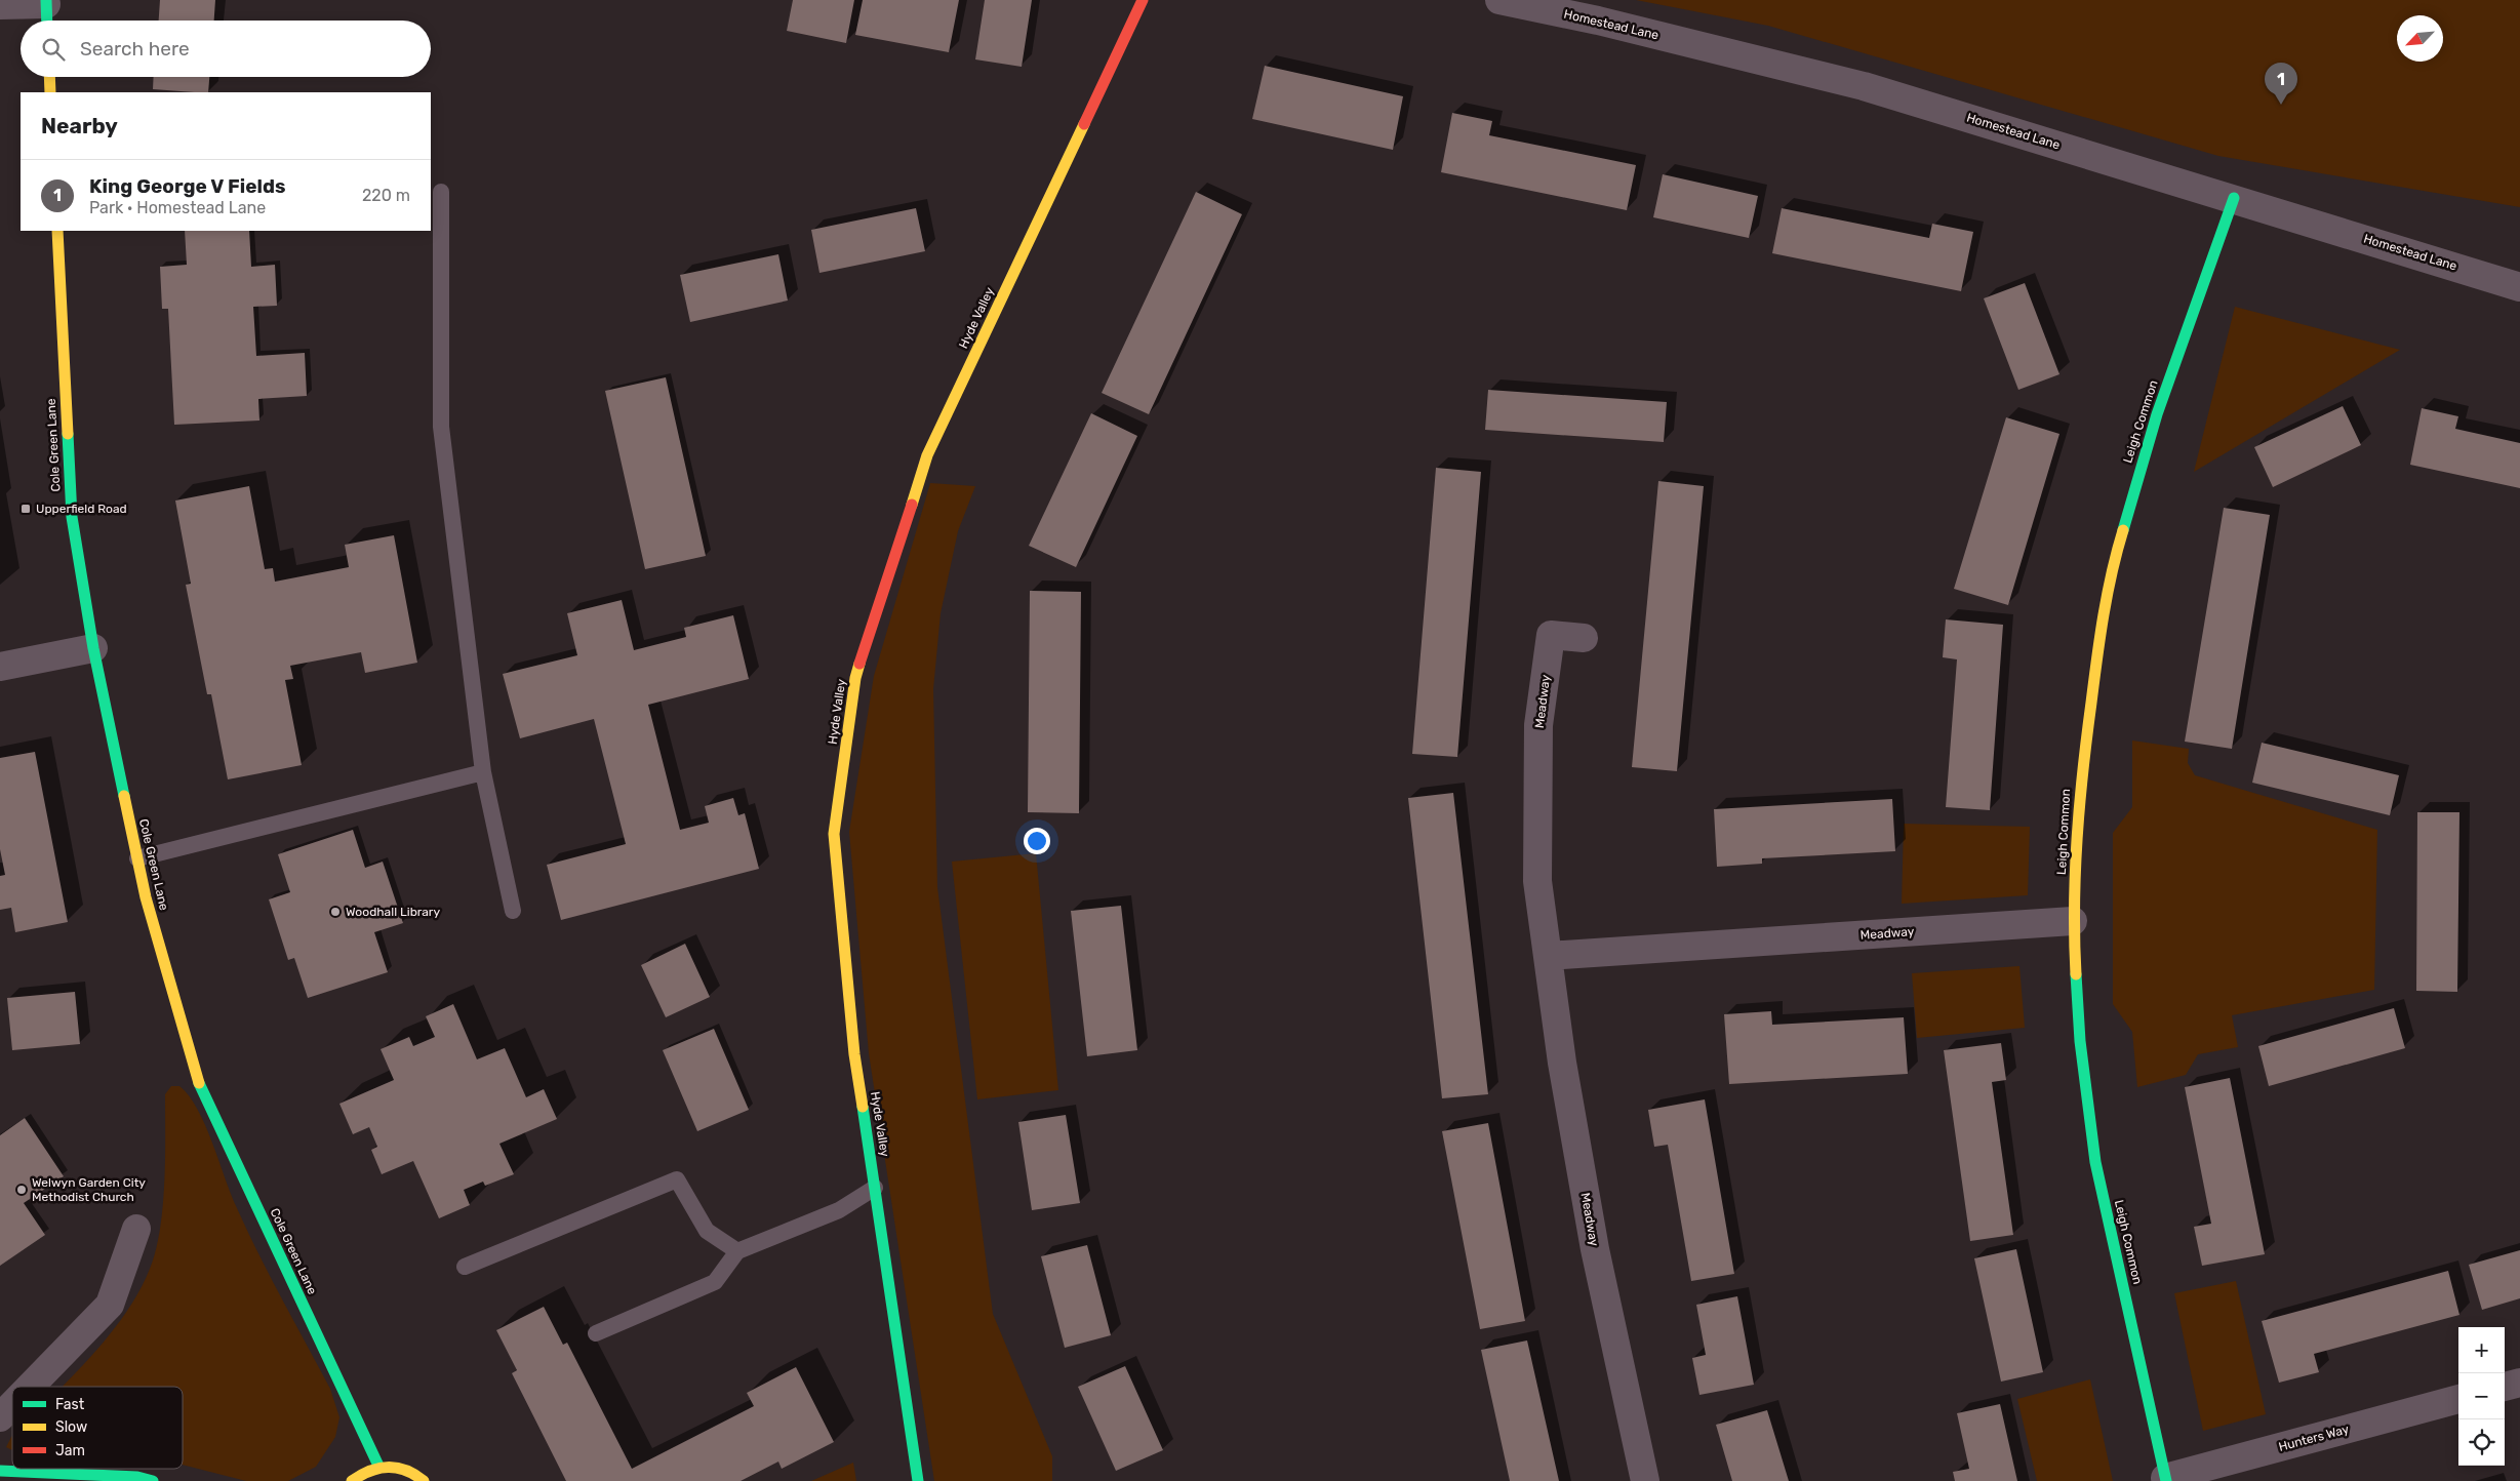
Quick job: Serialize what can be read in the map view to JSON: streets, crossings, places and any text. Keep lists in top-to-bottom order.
{
  "streets": {
    "street": [
      "Homestead Lane",
      "Hyde Valley",
      "Leigh Common",
      "Cole Green Lane",
      "Meadway",
      "Hunters Way"
    ]
  },
  "crossings": [
    ["Homestead Lane", "Leigh Common"],
    ["Leigh Common", "Meadway"],
    ["Leigh Common", "Hunters Way"]
  ],
  "places": {
    "transit": ["Upperfield Road"],
    "other": ["Woodhall Library", "Welwyn Garden City Methodist Church"]
  },
  "legend": ["Fast", "Slow", "Jam"],
  "north": "bottom left",
  "page": {
    "search": "Search here",
    "pins": "1",
    "heading": "Nearby",
    "list": [
      {
        "mark": "1",
        "name": "King George V Fields",
        "note": "Park · Homestead Lane",
        "value": "220 m"
      }
    ],
    "map_buttons": ["+", "−"]
  }
}
